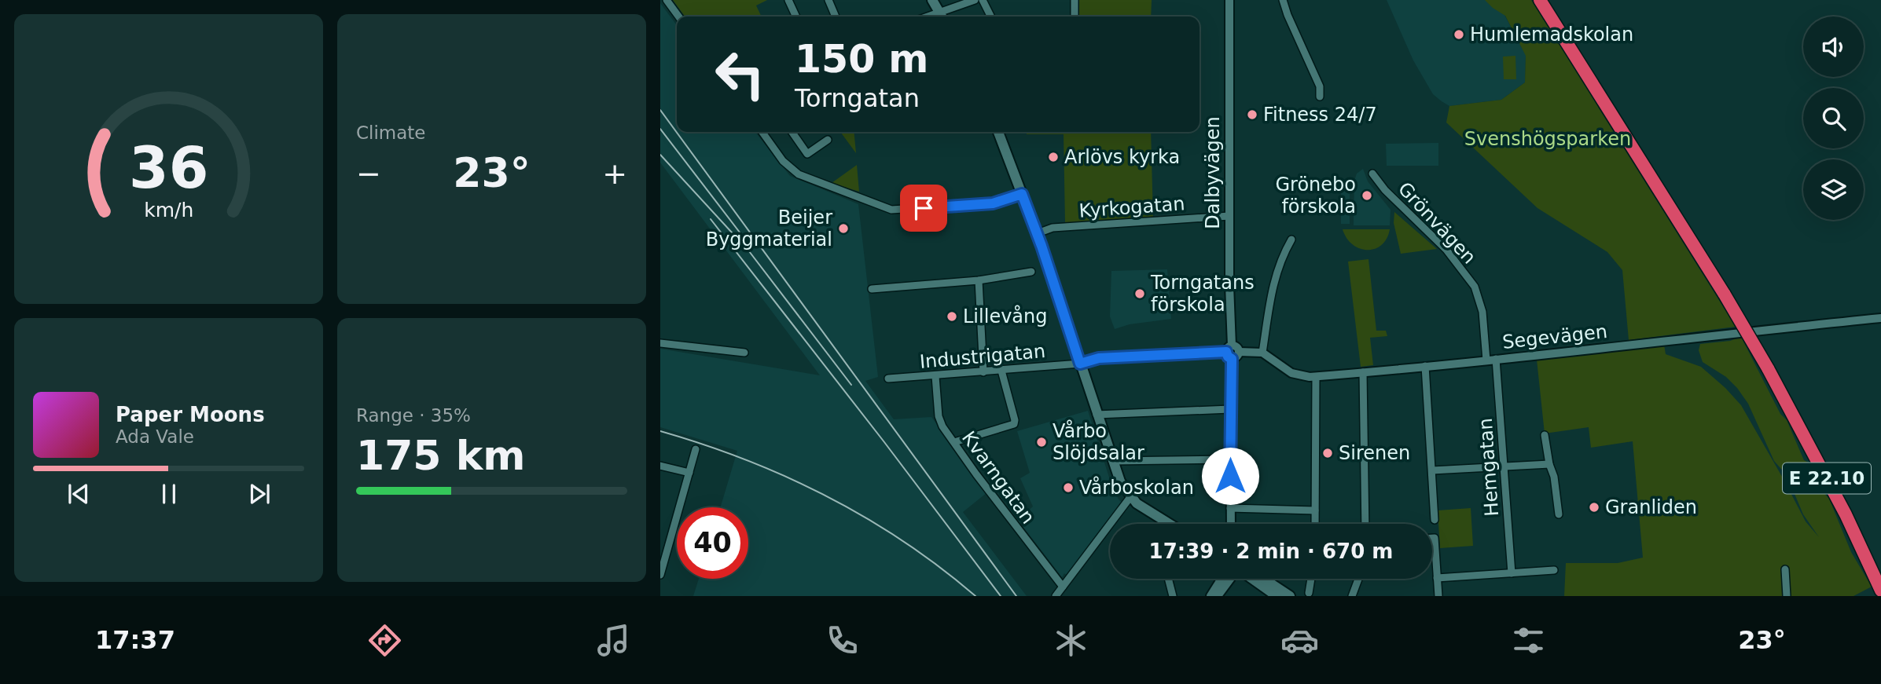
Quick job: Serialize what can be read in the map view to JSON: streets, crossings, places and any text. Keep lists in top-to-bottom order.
{
  "streets": {
    "highway": ["E 22.10"],
    "street": [
      "Dalbyvägen",
      "Kyrkogatan",
      "Grönvägen",
      "Segevägen",
      "Industrigatan",
      "Hemgatan",
      "Kvarngatan"
    ]
  },
  "crossings": [
    ["Dalbyvägen", "Kyrkogatan"],
    ["Dalbyvägen", "Industrigatan"],
    ["Grönvägen", "Segevägen"],
    ["Segevägen", "Hemgatan"],
    ["Industrigatan", "Kvarngatan"]
  ],
  "parks": ["Svenshögsparken"],
  "places": [
    "Humlemadskolan",
    "Fitness 24/7",
    "Arlövs kyrka",
    "Grönebo förskola",
    "Beijer Byggmaterial",
    "Torngatans förskola",
    "Lillevång",
    "Vårbo Slöjdsalar",
    "Sirenen",
    "Vårboskolan",
    "Granliden"
  ],
  "page": {
    "tile": [
      "Climate",
      ["Range · 35%", "175 km"]
    ],
    "turn": ["150 m", "Torngatan"],
    "heat": ["−", "23°", "+"],
    "song": ["Paper Moons", "Ada Vale"],
    "limit": "40",
    "trip": "17:39 · 2 min · 670 m",
    "tabs": ["17:37", "23°"],
    "gauge": ["36", "km/h"]
  }
}
